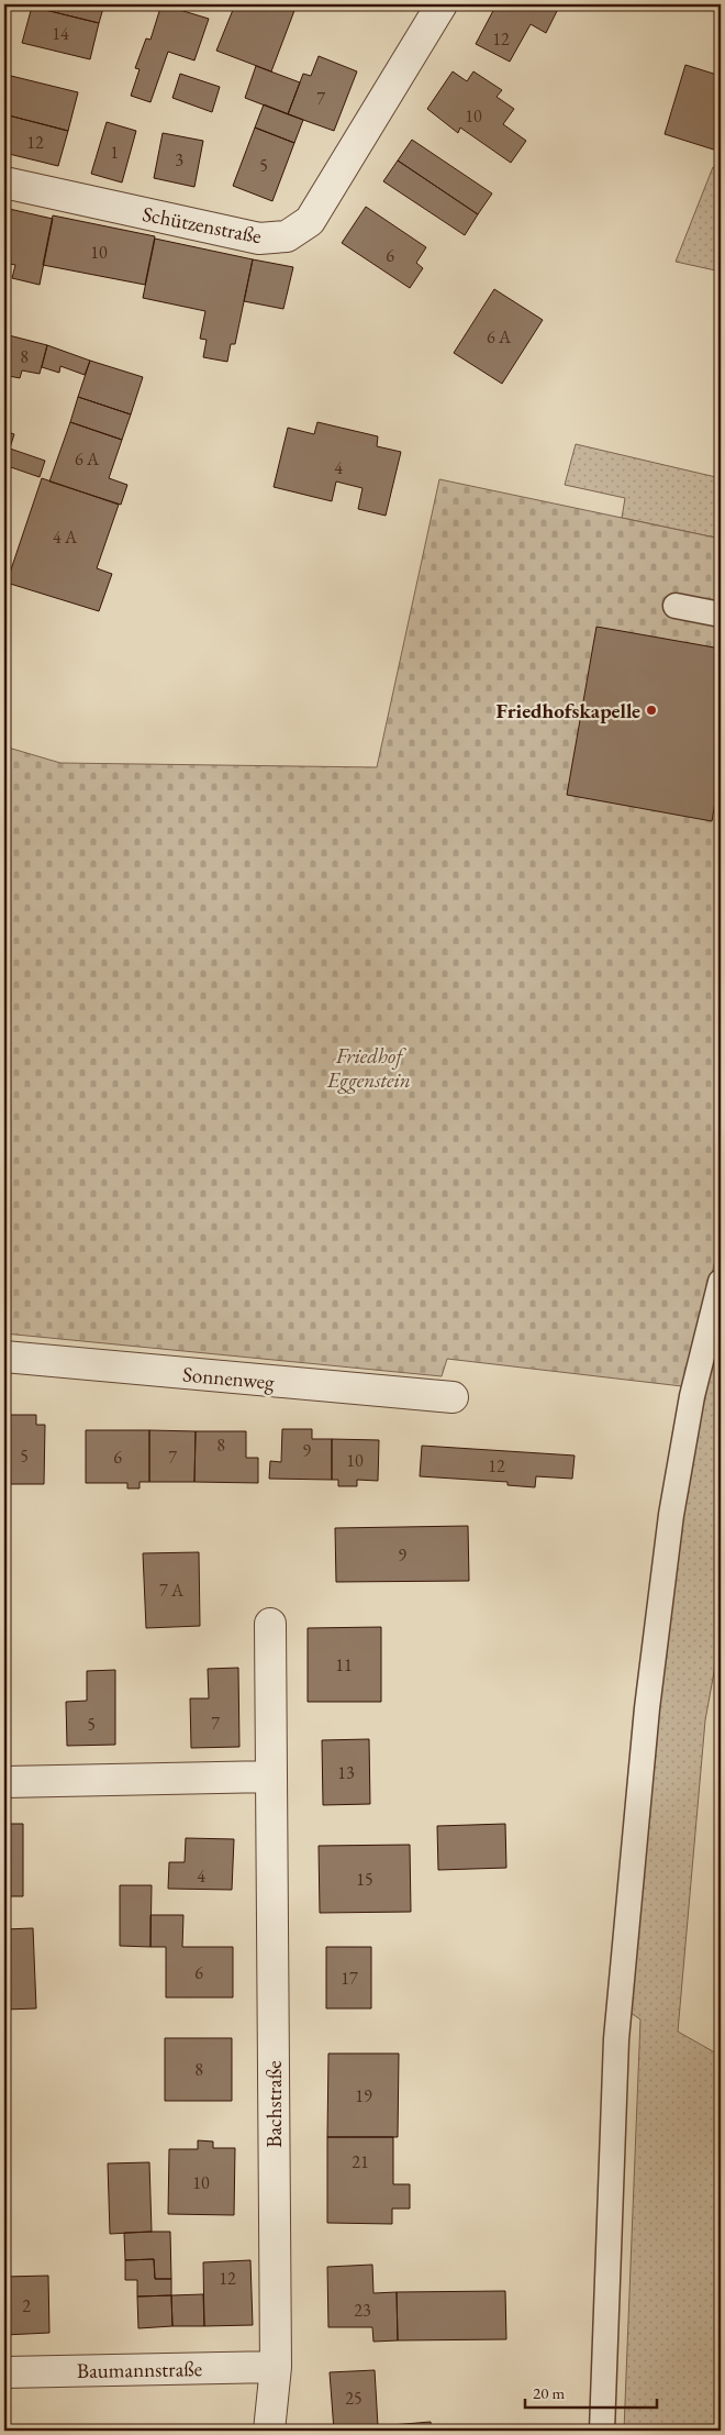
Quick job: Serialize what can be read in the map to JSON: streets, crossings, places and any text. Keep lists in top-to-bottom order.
{
  "streets": {
    "street": [
      "Schützenstraße",
      "Sonnenweg",
      "Bachstraße",
      "Baumannstraße"
    ]
  },
  "crossings": [
    ["Bachstraße", "Baumannstraße"]
  ],
  "parks": ["Friedhof Eggenstein"],
  "places": ["Friedhofskapelle"],
  "house_numbers": [
    "14",
    "12",
    "7",
    "10",
    "12",
    "1",
    "3",
    "5",
    "10",
    "6",
    "6 A",
    "8",
    "6 A",
    "4",
    "4 A",
    "8",
    "9",
    "5",
    "6",
    "7",
    "10",
    "12",
    "9",
    "7 A",
    "11",
    "7",
    "5",
    "13",
    "4",
    "15",
    "6",
    "17",
    "8",
    "19",
    "21",
    "10",
    "12",
    "2",
    "23",
    "25"
  ],
  "scale_bar": "20 m"
}
